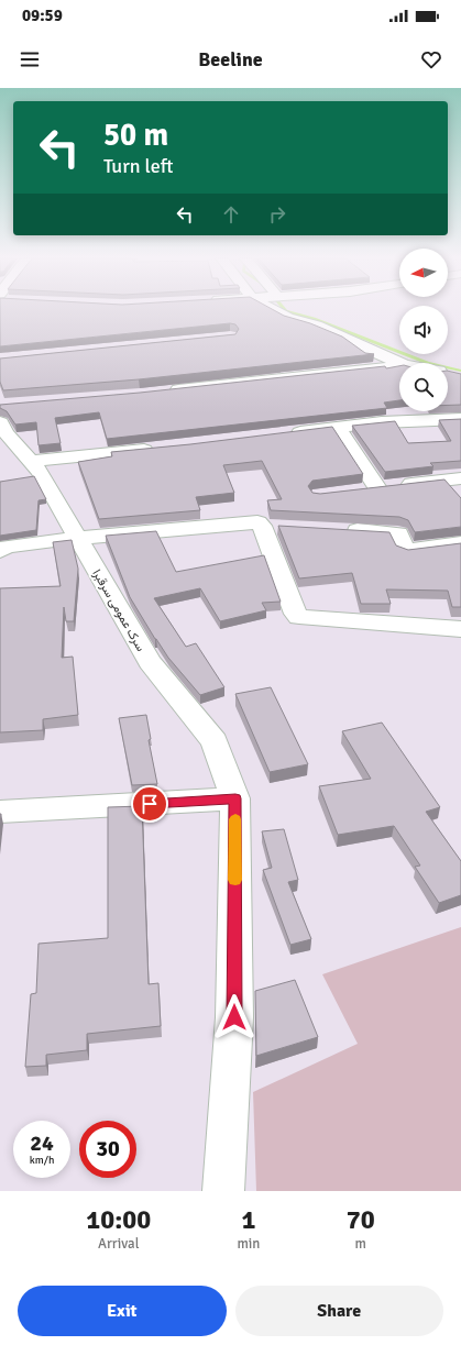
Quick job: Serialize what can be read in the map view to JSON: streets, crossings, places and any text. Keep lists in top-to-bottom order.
{
  "streets": {
    "street": ["سرک عمومی سرقبرا"]
  },
  "north": "left",
  "page": {
    "status": "09:59",
    "header": "Beeline",
    "turn": ["50 m", "Turn left"],
    "speed": "24 km/h",
    "limit": "30",
    "eta": [
      "10:00",
      "Arrival",
      "1",
      "min",
      "70",
      "m"
    ],
    "buttons": ["Exit", "Share"]
  }
}
